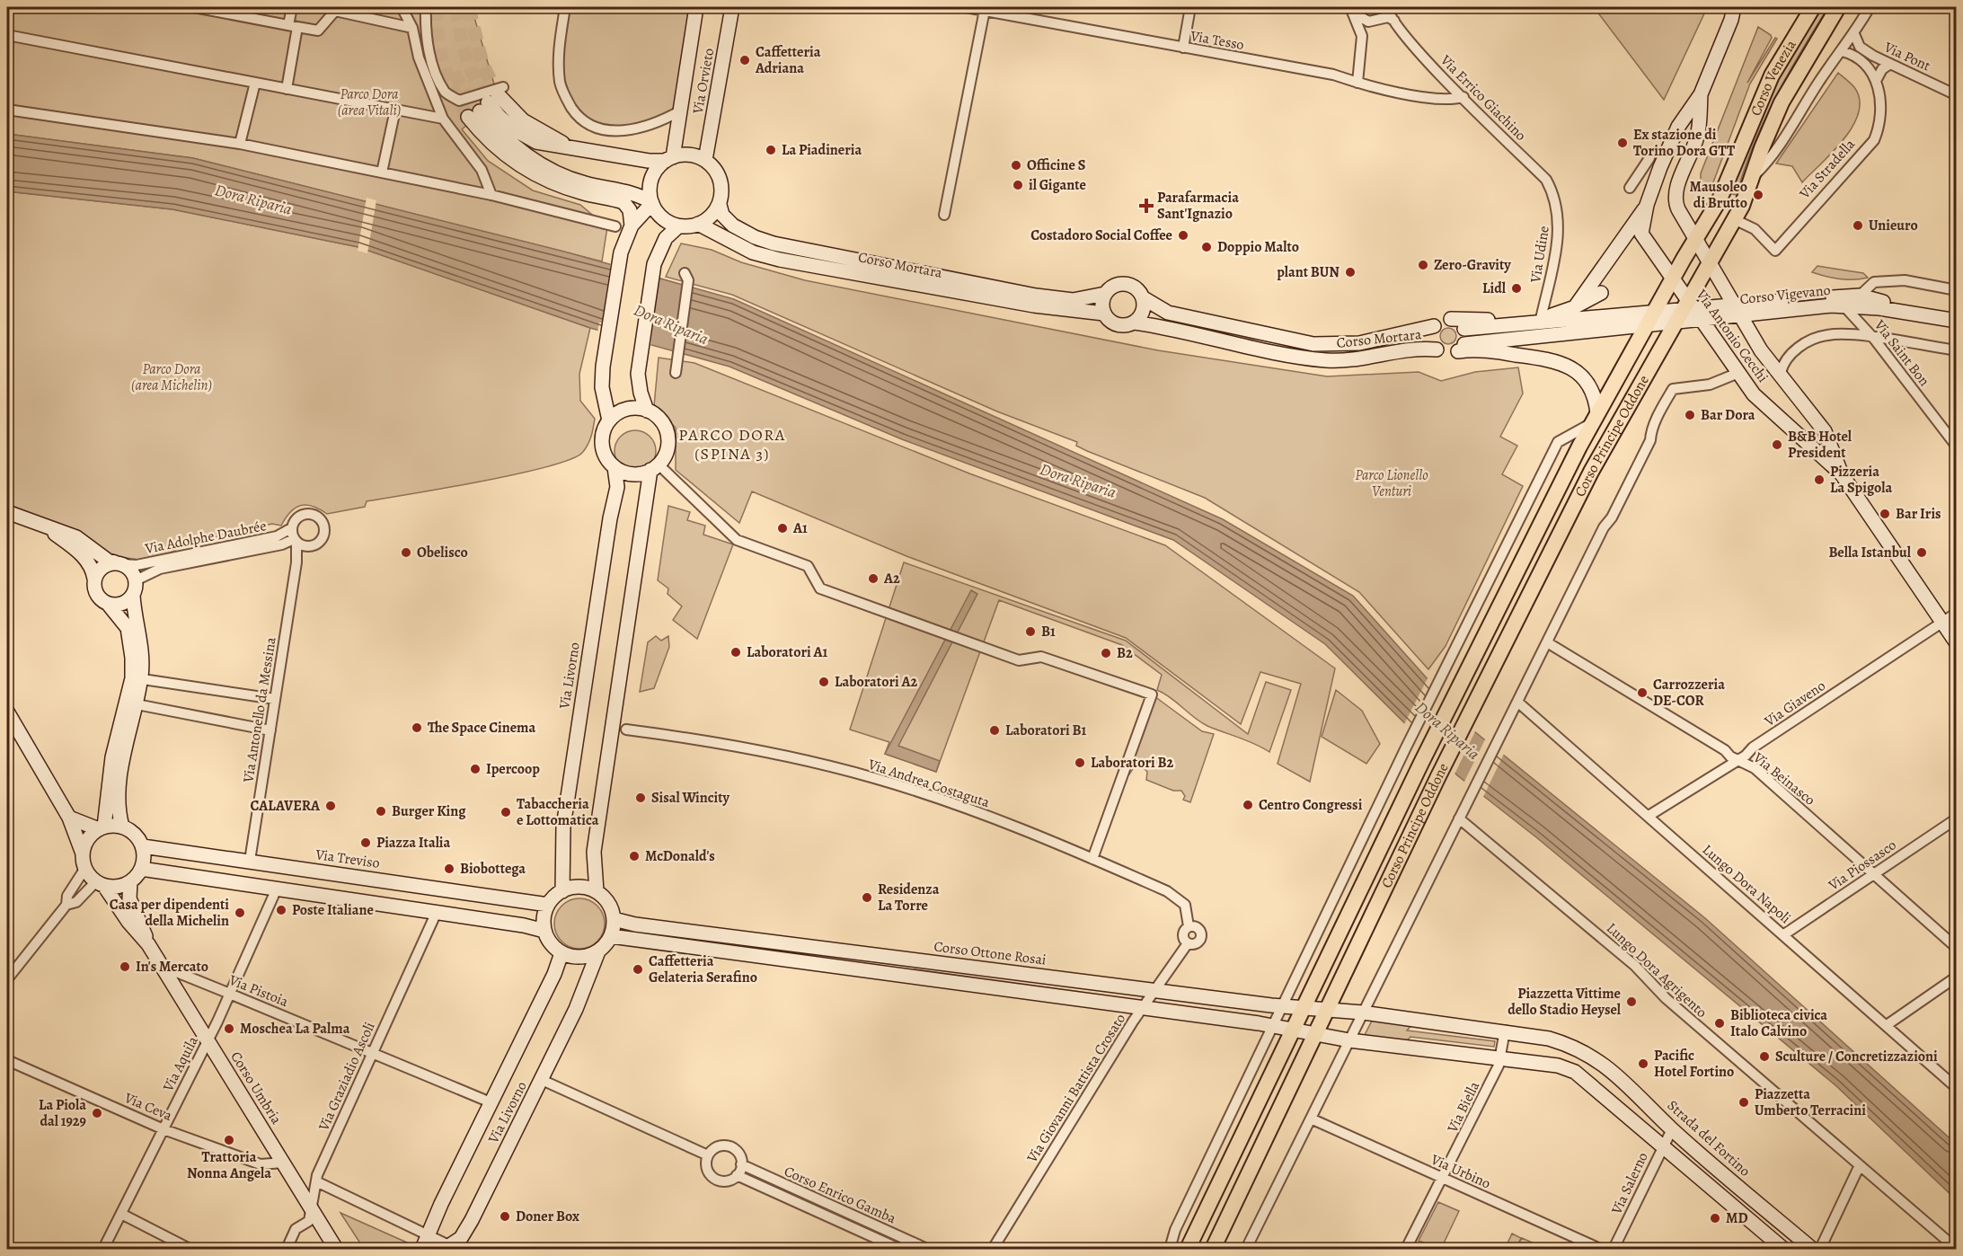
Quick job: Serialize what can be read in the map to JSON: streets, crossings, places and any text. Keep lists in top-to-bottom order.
{
  "streets": {
    "main road": ["Corso Venezia", "Corso Principe Oddone"],
    "street": [
      "Via Tesso",
      "Via Pont",
      "Via Orvieto",
      "Via Errico Giachino",
      "Via Stradella",
      "Via Udine",
      "Corso Mortara",
      "Corso Vigevano",
      "Via Antonio Cecchi",
      "Via Saint Bon",
      "Via Adolphe Daubrée",
      "Via Livorno",
      "Via Giaveno",
      "Via Antonello da Messina",
      "Via Beinasco",
      "Via Andrea Costaguta",
      "Via Treviso",
      "Via Piossasco",
      "Lungo Dora Napoli",
      "Corso Ottone Rosai",
      "Lungo Dora Agrigento",
      "Via Pistoia",
      "Via Aquila",
      "Via Graziadio Ascoli",
      "Corso Umbria",
      "Via Giovanni Battista Crosato",
      "Via Ceva",
      "Via Biella",
      "Strada del Fortino",
      "Via Urbino",
      "Via Salerno",
      "Corso Enrico Gamba"
    ]
  },
  "crossings": [
    ["Via Tesso", "Via Errico Giachino"],
    ["Via Pont", "Corso Venezia"],
    ["Corso Venezia", "Via Stradella"],
    ["Corso Venezia", "Corso Vigevano"],
    ["Corso Venezia", "Via Antonio Cecchi"],
    ["Corso Venezia", "Corso Principe Oddone"],
    ["Via Orvieto", "Corso Mortara"],
    ["Via Errico Giachino", "Via Udine"],
    ["Corso Vigevano", "Via Antonio Cecchi"],
    ["Corso Vigevano", "Via Saint Bon"],
    ["Corso Vigevano", "Corso Principe Oddone"],
    ["Via Antonio Cecchi", "Corso Principe Oddone"],
    ["Via Antonio Cecchi", "Via Giaveno"],
    ["Corso Principe Oddone", "Corso Ottone Rosai"],
    ["Via Adolphe Daubrée", "Via Antonello da Messina"],
    ["Via Livorno", "Via Treviso"],
    ["Via Livorno", "Corso Ottone Rosai"],
    ["Via Livorno", "Via Pistoia"],
    ["Via Giaveno", "Via Beinasco"],
    ["Via Giaveno", "Lungo Dora Napoli"],
    ["Via Antonello da Messina", "Via Treviso"],
    ["Via Beinasco", "Via Piossasco"],
    ["Via Andrea Costaguta", "Via Giovanni Battista Crosato"],
    ["Via Treviso", "Corso Ottone Rosai"],
    ["Via Treviso", "Corso Umbria"],
    ["Via Piossasco", "Lungo Dora Napoli"],
    ["Corso Ottone Rosai", "Via Giovanni Battista Crosato"],
    ["Corso Ottone Rosai", "Strada del Fortino"],
    ["Via Pistoia", "Via Aquila"],
    ["Via Pistoia", "Via Graziadio Ascoli"],
    ["Via Pistoia", "Corso Umbria"],
    ["Via Aquila", "Corso Umbria"],
    ["Via Aquila", "Via Ceva"],
    ["Via Graziadio Ascoli", "Corso Umbria"],
    ["Corso Umbria", "Via Ceva"],
    ["Via Biella", "Strada del Fortino"],
    ["Via Biella", "Via Urbino"],
    ["Strada del Fortino", "Via Salerno"]
  ],
  "districts": ["PARCO DORA (SPINA 3)"],
  "water": ["Dora Riparia"],
  "parks": ["Parco Dora (area Vitali)", "Parco Dora (area Michelin)", "Parco Lionello Venturi"],
  "places": {
    "other": [
      "Caffetteria Adriana",
      "Ex stazione di Torino Dora GTT",
      "La Piadineria",
      "Officine S",
      "il Gigante",
      "Mausoleo di Brutto",
      "Unieuro",
      "Costadoro Social Coffee",
      "Doppio Malto",
      "Zero-Gravity",
      "plant BUN",
      "Lidl",
      "Bar Dora",
      "B&B Hotel President",
      "Pizzeria La Spigola",
      "Bar Iris",
      "A1",
      "Obelisco",
      "Bella Istanbul",
      "A2",
      "B1",
      "Laboratori A1",
      "B2",
      "Laboratori A2",
      "Carrozzeria DE-COR",
      "The Space Cinema",
      "Laboratori B1",
      "Laboratori B2",
      "Ipercoop",
      "Sisal Wincity",
      "Centro Congressi",
      "CALAVERA",
      "Burger King",
      "Tabaccheria e Lottomatica",
      "Piazza Italia",
      "McDonald's",
      "Biobottega",
      "Residenza La Torre",
      "Poste Italiane",
      "Casa per dipendenti della Michelin",
      "In's Mercato",
      "Caffetteria Gelateria Serafino",
      "Piazzetta Vittime dello Stadio Heysel",
      "Biblioteca civica Italo Calvino",
      "Moschea La Palma",
      "Sculture / Concretizzazioni",
      "Pacific Hotel Fortino",
      "Piazzetta Umberto Terracini",
      "La Piola dal 1929",
      "Trattoria Nonna Angela",
      "Doner Box",
      "MD"
    ],
    "health": ["Parafarmacia Sant'Ignazio"]
  }
}
